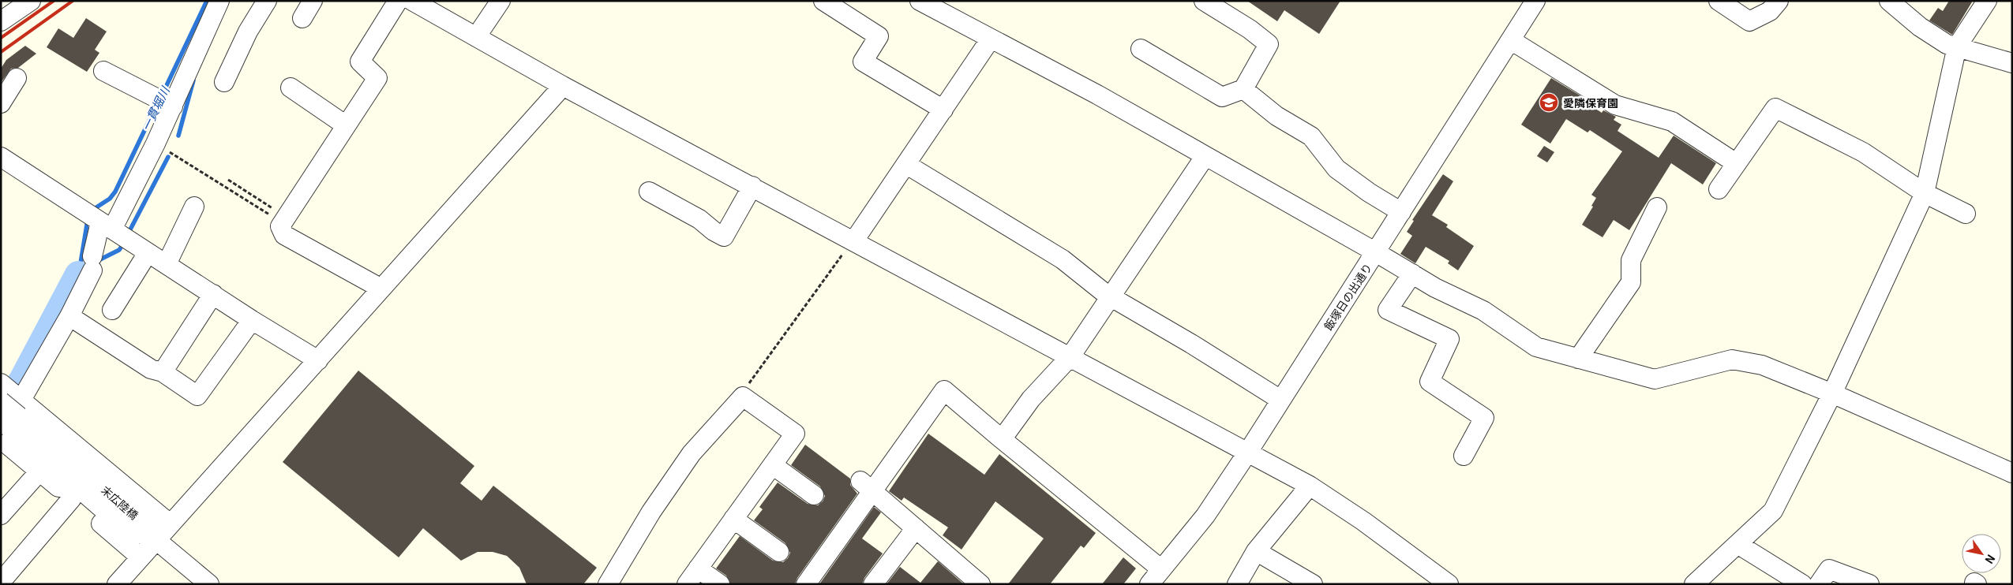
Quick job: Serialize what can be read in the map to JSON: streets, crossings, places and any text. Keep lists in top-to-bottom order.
{
  "streets": {
    "street": ["飯塚日の出通り", "末広陸橋"]
  },
  "water": ["一貫堀川"],
  "places": {
    "school or university": ["愛隣保育園"]
  },
  "north": "bottom right"
}
